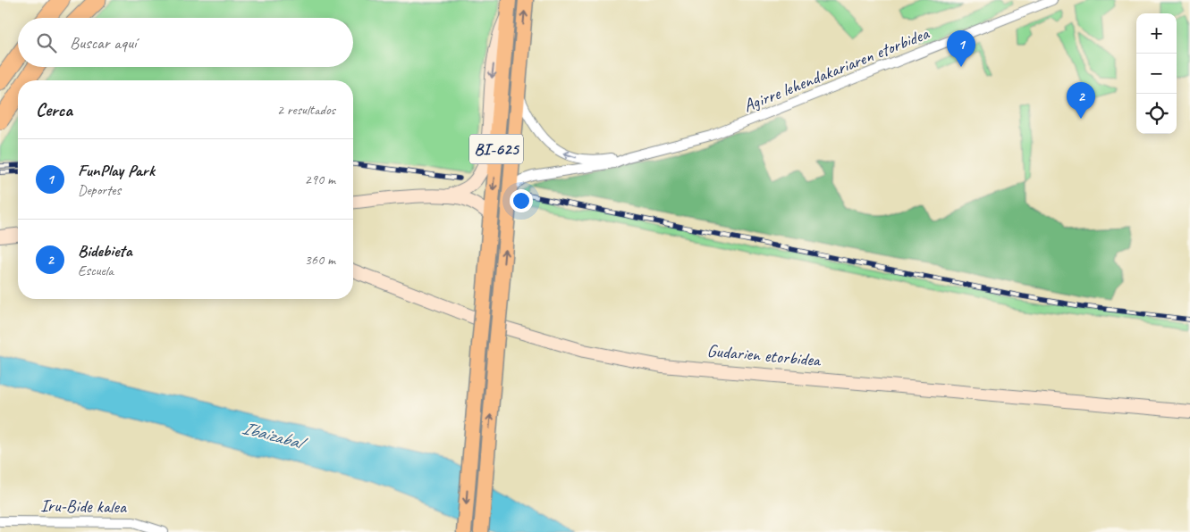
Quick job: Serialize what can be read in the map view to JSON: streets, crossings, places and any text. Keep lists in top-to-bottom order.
{
  "streets": {
    "main road": ["BI-625"],
    "street": ["Agirre lehendakariaren etorbidea", "Gudarien etorbidea", "Iru-Bide kalea"]
  },
  "crossings": [
    ["Agirre lehendakariaren etorbidea", "BI-625"]
  ],
  "water": ["Ibaizabal"],
  "page": {
    "map_buttons": ["+", "−"],
    "search": "Buscar aquí",
    "pins": ["1", "2"],
    "heading": ["Cerca", "2 resultados"],
    "list": [
      {
        "mark": "1",
        "name": "FunPlay Park",
        "note": "Deportes",
        "value": "290 m"
      },
      {
        "mark": "2",
        "name": "Bidebieta",
        "note": "Escuela",
        "value": "360 m"
      }
    ]
  }
}
